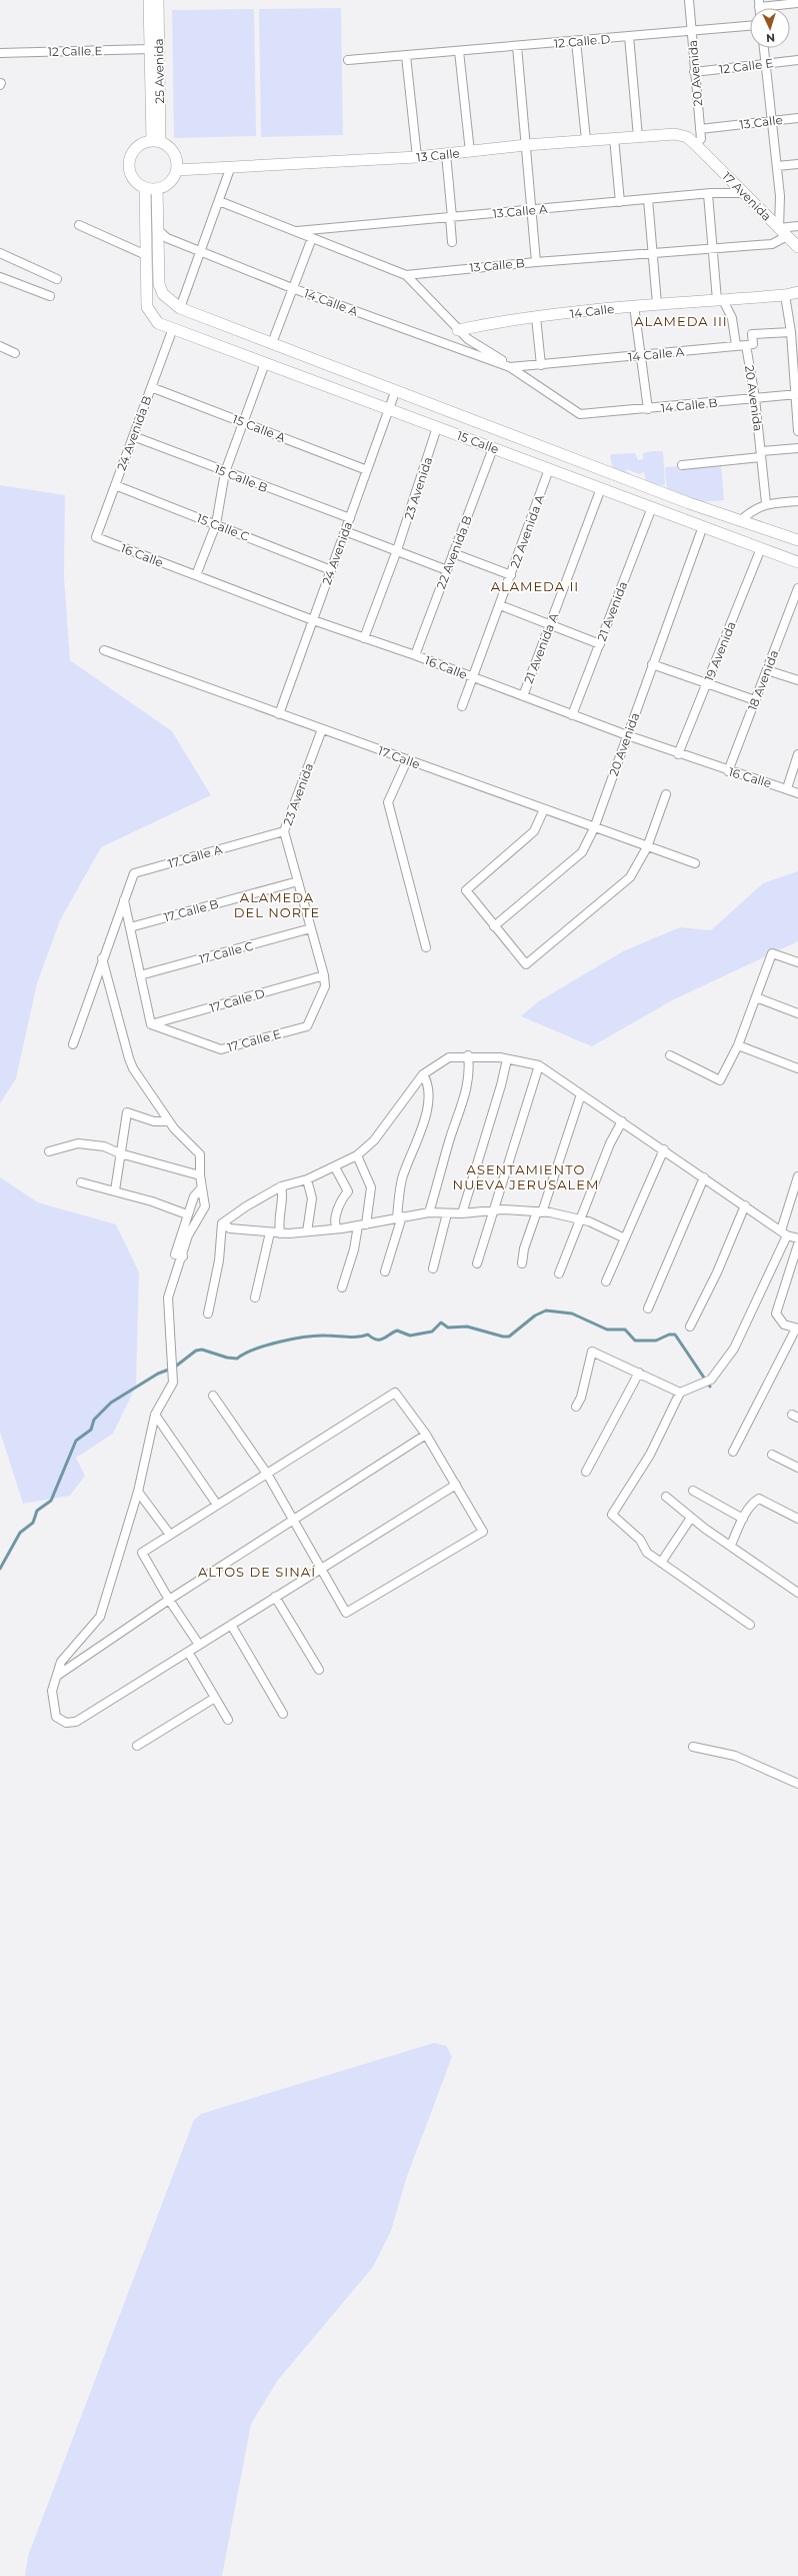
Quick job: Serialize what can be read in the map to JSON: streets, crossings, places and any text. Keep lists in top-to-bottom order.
{
  "streets": {
    "street": [
      "12 Calle D",
      "12 Calle E",
      "25 Avenida",
      "20 Avenida",
      "13 Calle",
      "17 Avenida",
      "13 Calle A",
      "13 Calle B",
      "14 Calle A",
      "14 Calle",
      "14 Calle B",
      "15 Calle A",
      "24 Avenida B",
      "15 Calle",
      "15 Calle B",
      "23 Avenida",
      "15 Calle C",
      "22 Avenida A",
      "22 Avenida B",
      "24 Avenida",
      "16 Calle",
      "21 Avenida",
      "21 Avenida A",
      "19 Avenida",
      "18 Avenida",
      "17 Calle",
      "17 Calle A",
      "17 Calle B",
      "17 Calle C",
      "17 Calle D",
      "17 Calle E"
    ]
  },
  "crossings": [
    ["12 Calle D", "20 Avenida"],
    ["12 Calle E", "25 Avenida"],
    ["12 Calle E", "20 Avenida"],
    ["25 Avenida", "13 Calle"],
    ["20 Avenida", "13 Calle"],
    ["20 Avenida", "17 Avenida"],
    ["20 Avenida", "14 Calle A"],
    ["20 Avenida", "14 Calle B"],
    ["20 Avenida", "15 Calle"],
    ["20 Avenida", "16 Calle"],
    ["20 Avenida", "17 Calle"],
    ["13 Calle", "17 Avenida"],
    ["17 Avenida", "13 Calle A"],
    ["17 Avenida", "13 Calle B"],
    ["13 Calle A", "13 Calle B"],
    ["14 Calle A", "14 Calle B"],
    ["14 Calle A", "15 Calle"],
    ["15 Calle A", "24 Avenida B"],
    ["15 Calle A", "24 Avenida"],
    ["24 Avenida B", "15 Calle"],
    ["24 Avenida B", "15 Calle B"],
    ["24 Avenida B", "15 Calle C"],
    ["24 Avenida B", "16 Calle"],
    ["15 Calle", "23 Avenida"],
    ["15 Calle", "22 Avenida A"],
    ["15 Calle", "22 Avenida B"],
    ["15 Calle", "24 Avenida"],
    ["15 Calle", "21 Avenida"],
    ["15 Calle", "21 Avenida A"],
    ["15 Calle", "19 Avenida"],
    ["15 Calle B", "24 Avenida"],
    ["23 Avenida", "16 Calle"],
    ["23 Avenida", "17 Calle"],
    ["23 Avenida", "17 Calle A"],
    ["23 Avenida", "17 Calle B"],
    ["23 Avenida", "17 Calle C"],
    ["23 Avenida", "17 Calle D"],
    ["23 Avenida", "17 Calle E"],
    ["15 Calle C", "24 Avenida"],
    ["22 Avenida A", "16 Calle"],
    ["22 Avenida B", "16 Calle"],
    ["24 Avenida", "16 Calle"],
    ["24 Avenida", "17 Calle"],
    ["16 Calle", "21 Avenida"],
    ["16 Calle", "21 Avenida A"],
    ["16 Calle", "19 Avenida"],
    ["16 Calle", "18 Avenida"],
    ["17 Calle D", "17 Calle E"]
  ],
  "districts": [
    "ALAMEDA III",
    "ALAMEDA II",
    "ALAMEDA DEL NORTE",
    "ASENTAMIENTO NUEVA JERUSALEM",
    "ALTOS DE SINAÍ"
  ],
  "north": "bottom"
}
